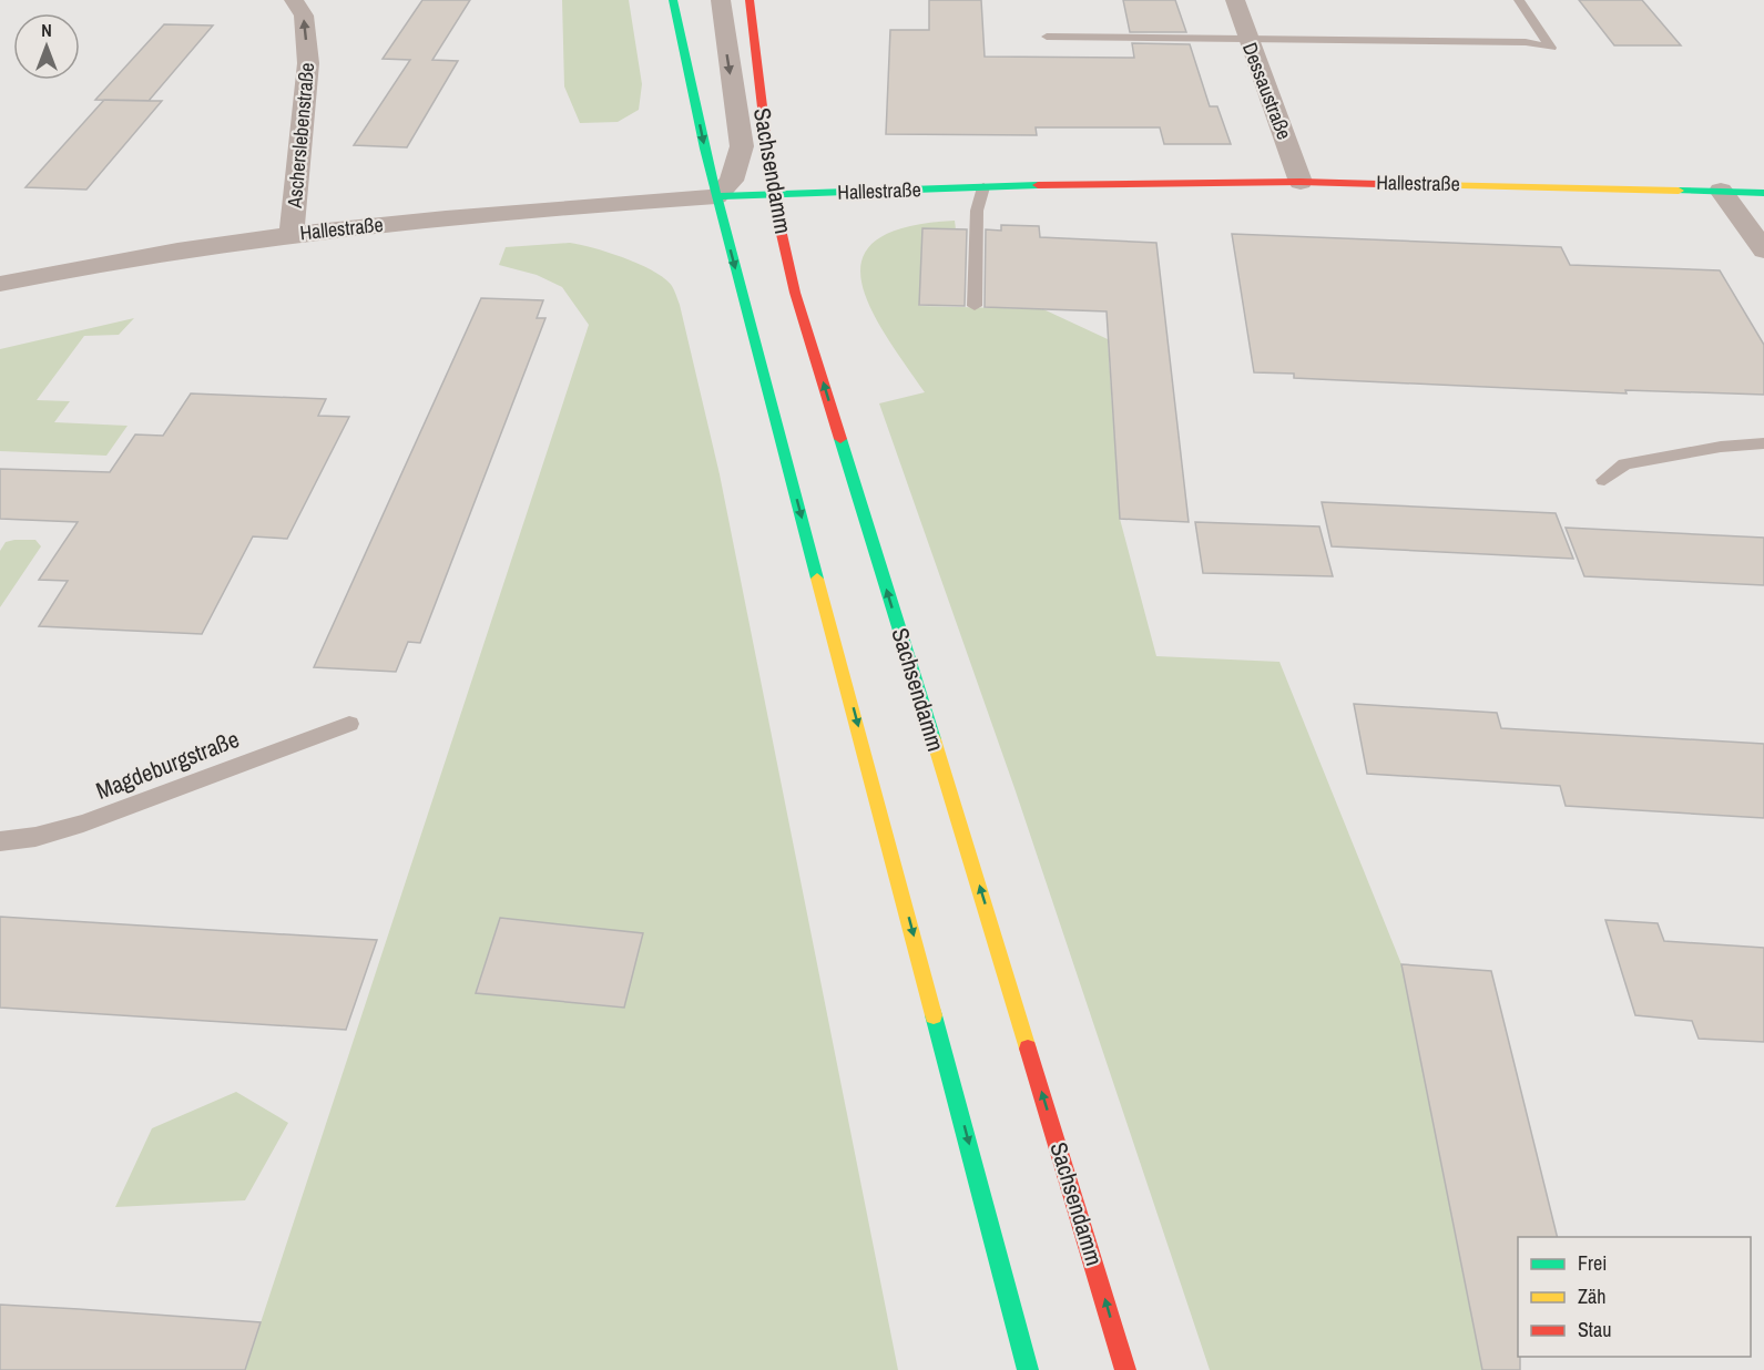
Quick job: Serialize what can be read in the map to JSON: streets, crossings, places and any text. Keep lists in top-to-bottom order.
{
  "streets": {
    "street": [
      "Dessaustraße",
      "Ascherslebenstraße",
      "Sachsendamm",
      "Hallestraße"
    ],
    "lane": ["Magdeburgstraße"]
  },
  "crossings": [
    ["Dessaustraße", "Hallestraße"],
    ["Ascherslebenstraße", "Hallestraße"],
    ["Sachsendamm", "Hallestraße"]
  ],
  "one_way": ["Ascherslebenstraße"],
  "legend": ["Frei", "Zäh", "Stau"],
  "north": "top"
}
